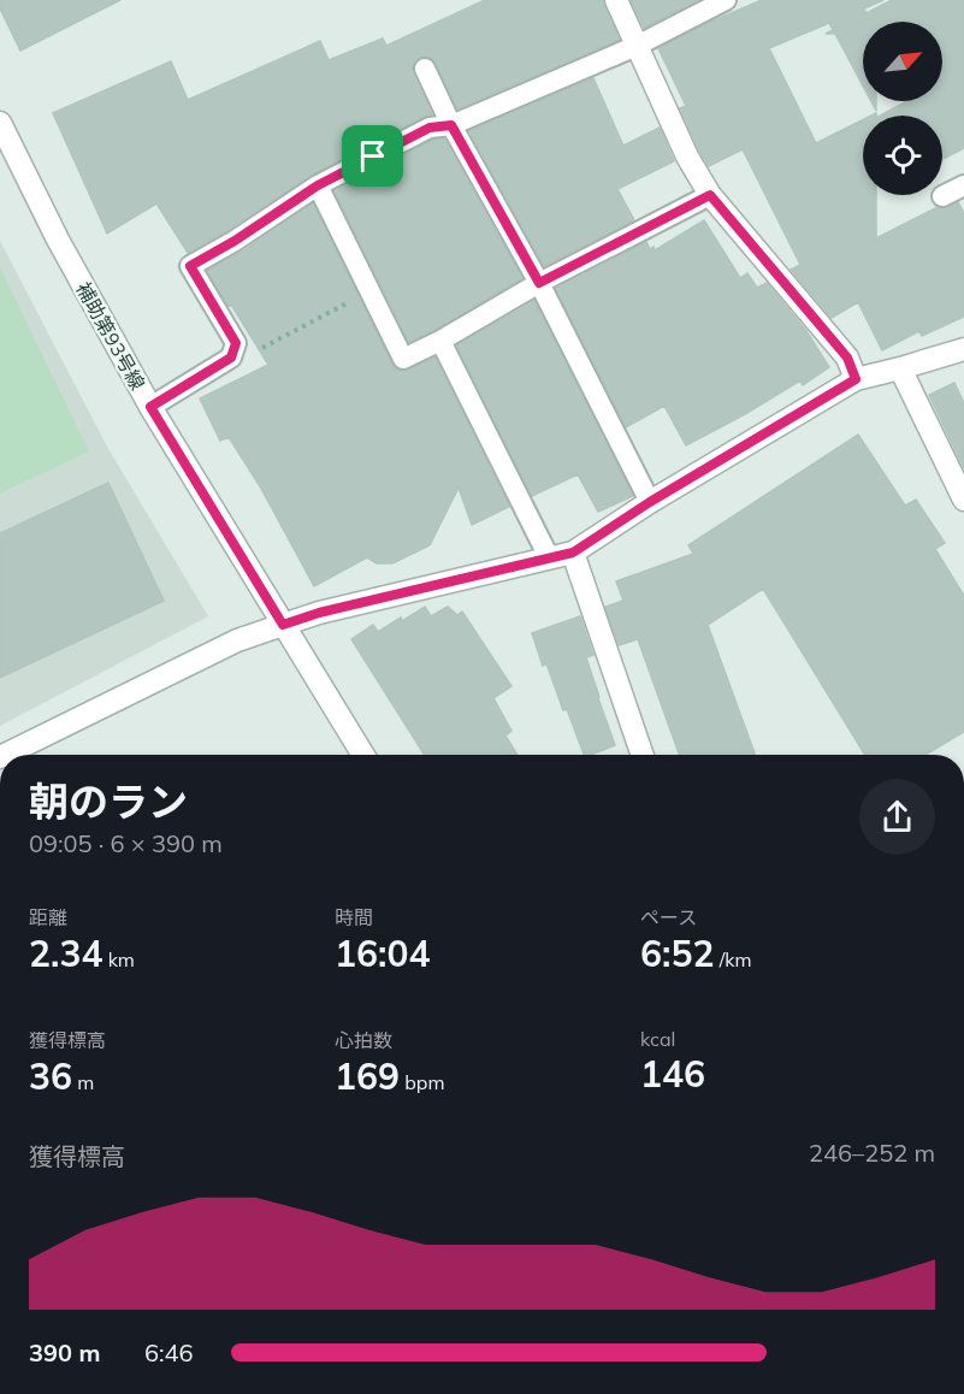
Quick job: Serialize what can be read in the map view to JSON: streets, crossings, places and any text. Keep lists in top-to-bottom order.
{
  "streets": {
    "street": ["補助第93号線"]
  },
  "north": "top right",
  "page": {
    "heading": ["朝のラン", "09:05 · 6 × 390 m"],
    "stats": [
      ["距離", "2.34 km"],
      ["時間", "16:04"],
      ["ペース", "6:52 /km"],
      ["獲得標高", "36 m"],
      ["心拍数", "169 bpm"],
      ["kcal", "146"]
    ],
    "chart": ["獲得標高", "246–252 m"],
    "list": [
      {
        "name": "390 m",
        "note": "6:46"
      }
    ]
  }
}
